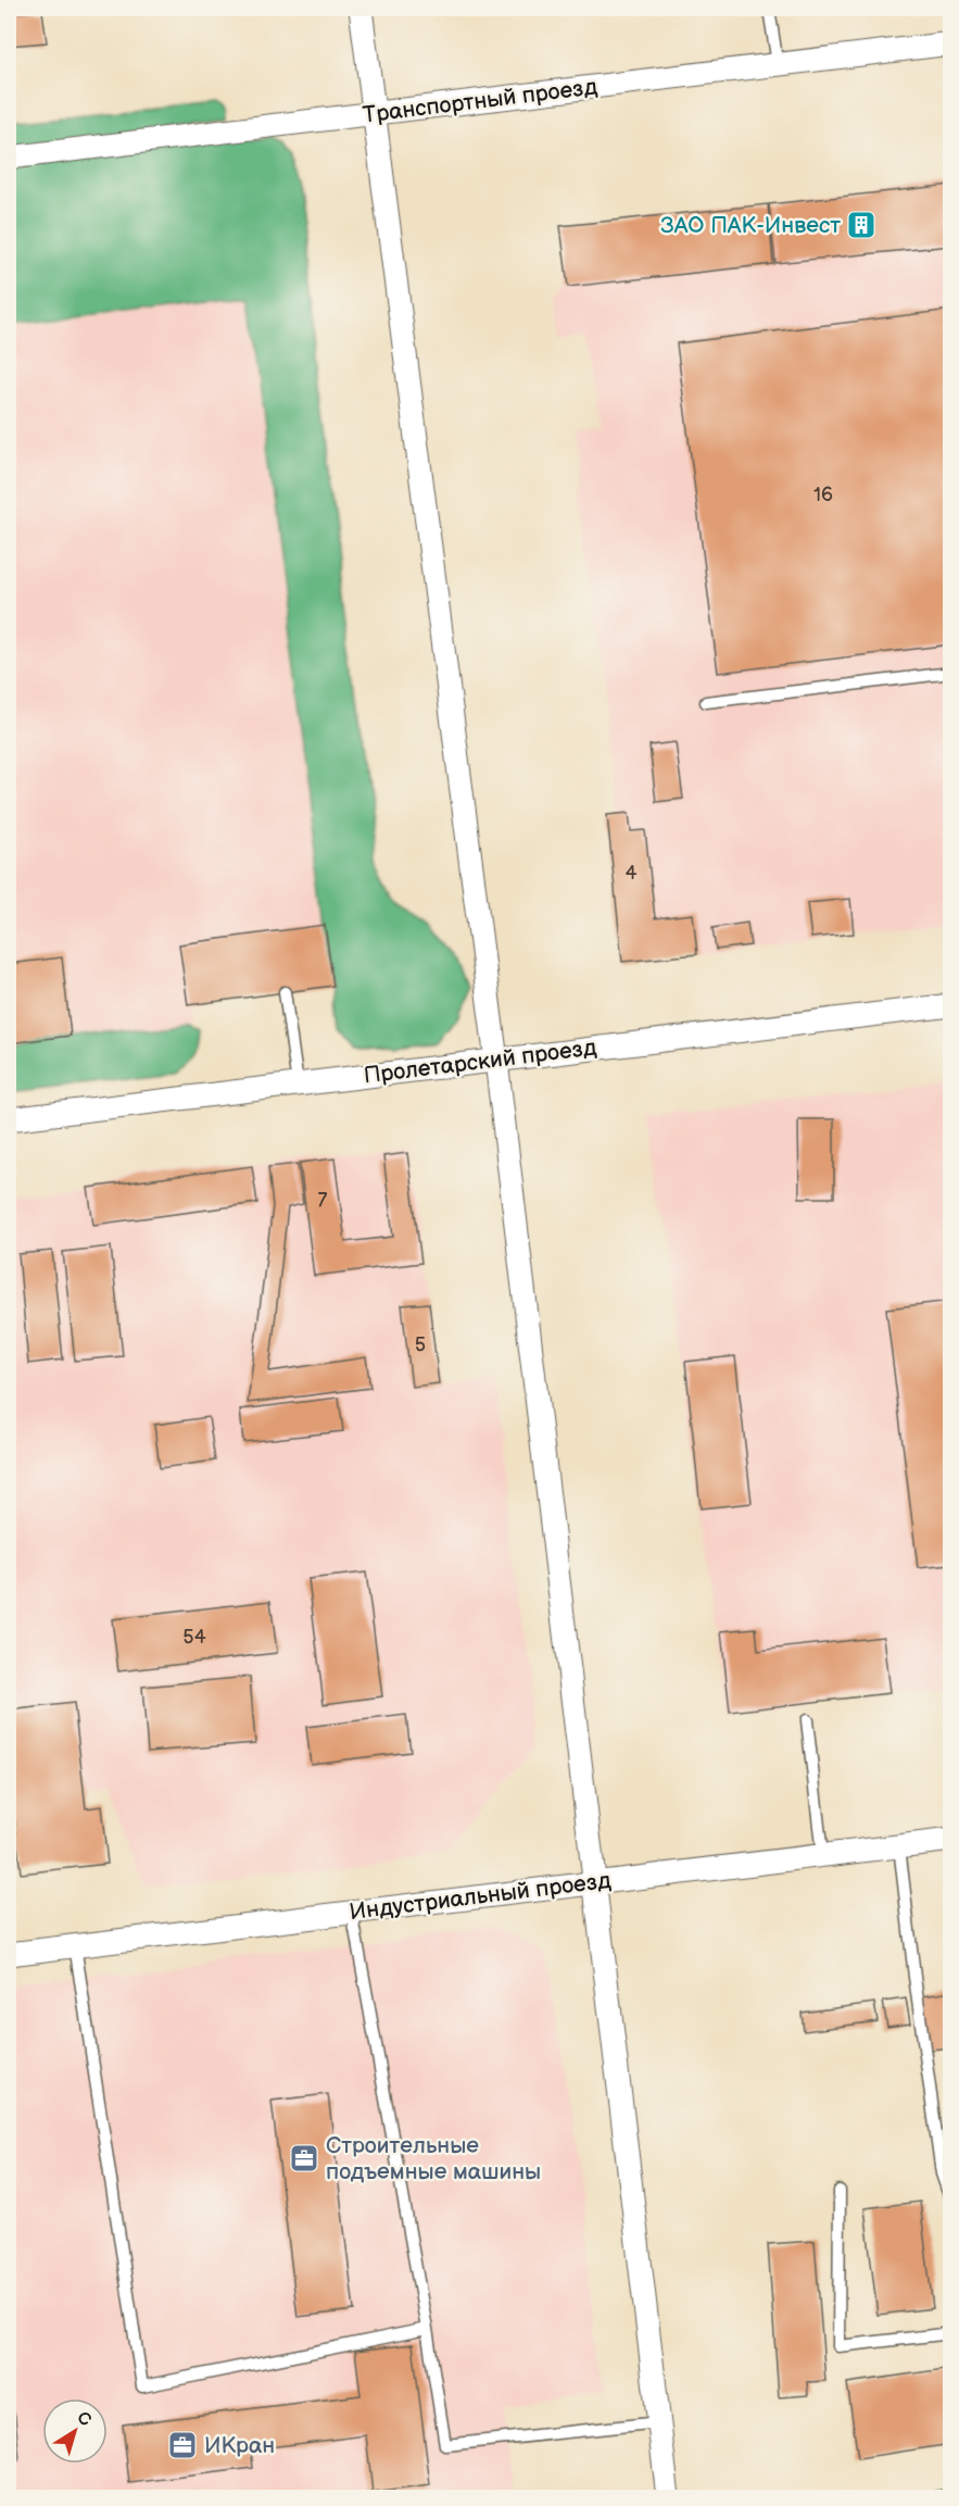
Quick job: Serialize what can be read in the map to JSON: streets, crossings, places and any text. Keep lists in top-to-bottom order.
{
  "streets": {
    "street": ["Транспортный проезд", "Пролетарский проезд", "Индустриальный проезд"]
  },
  "places": {
    "building": ["ЗАО ПАК-Инвест"],
    "office": ["Строительные подъемные машины", "ИКран"]
  },
  "house_numbers": [
    "16",
    "4",
    "7",
    "5",
    "54"
  ],
  "north": "top right"
}
